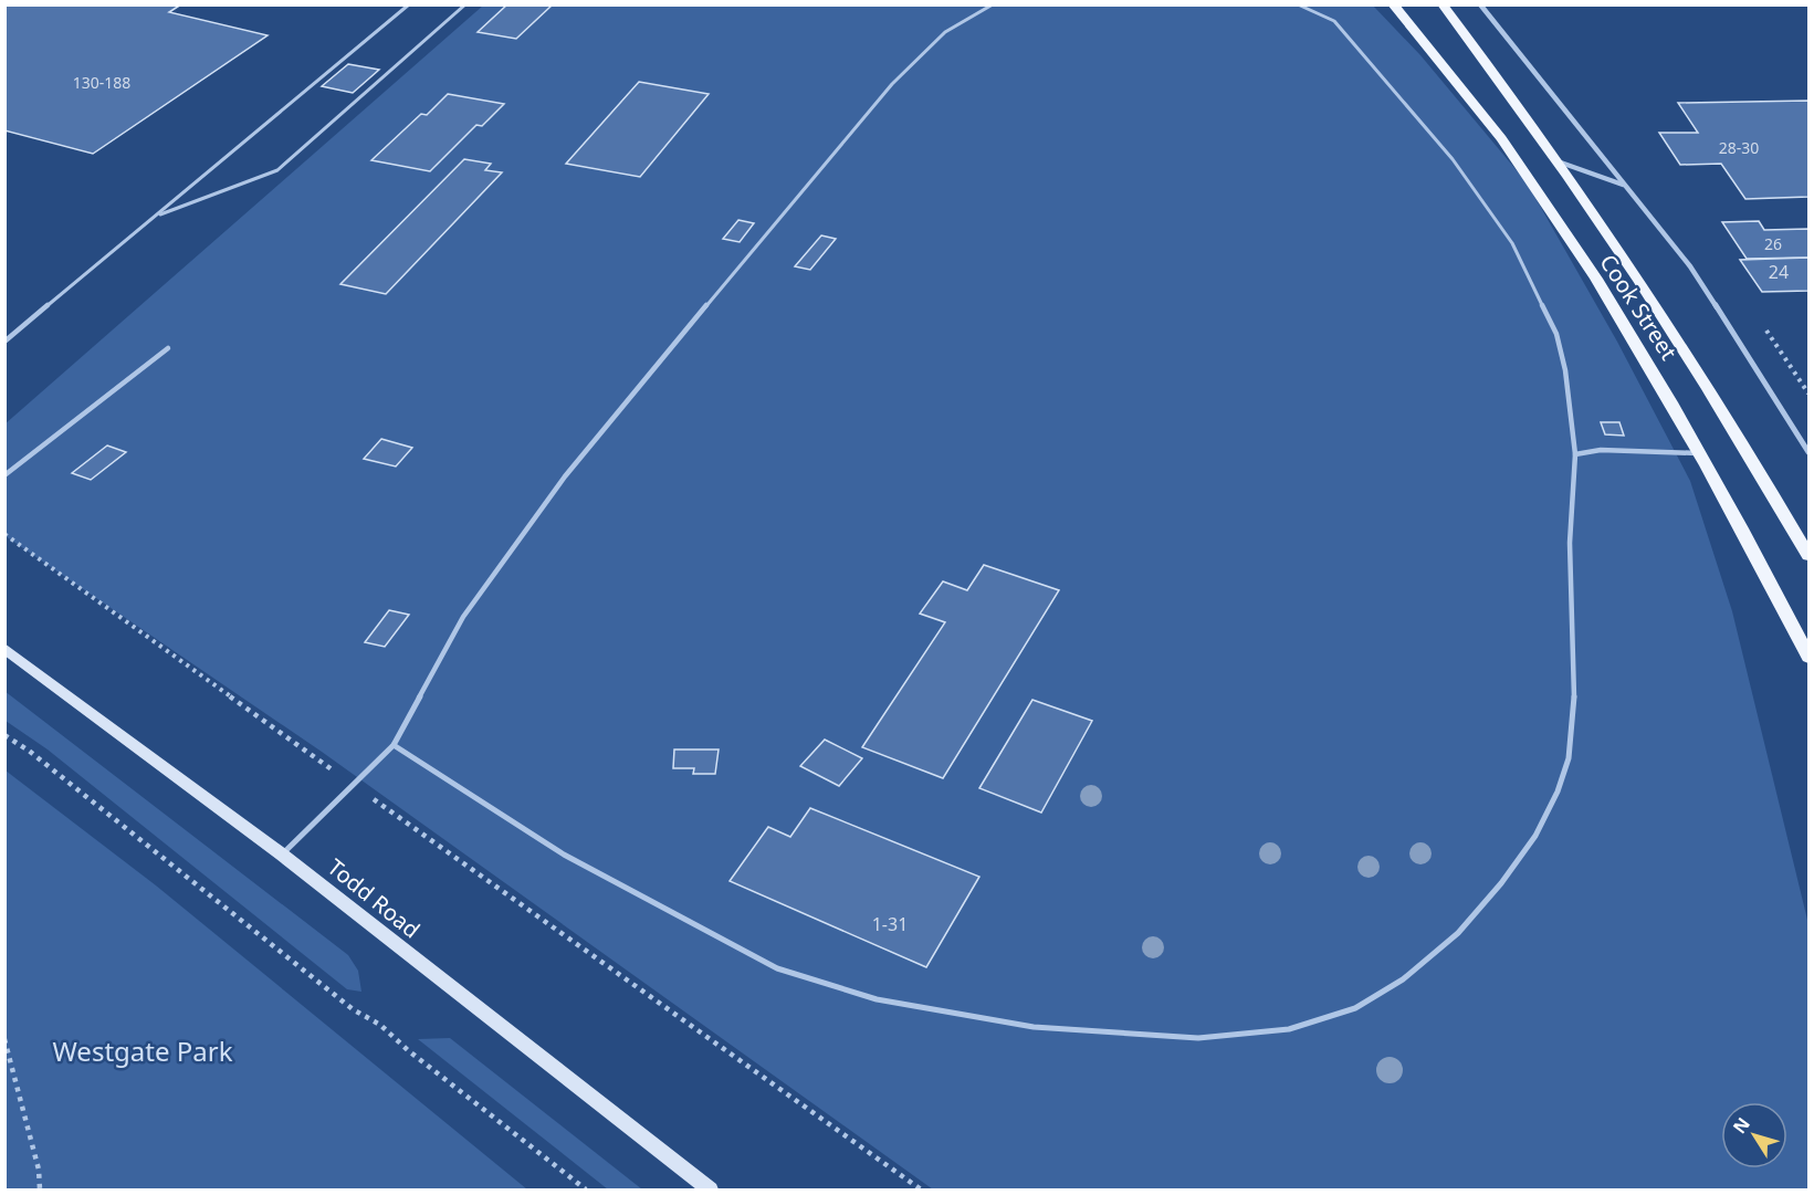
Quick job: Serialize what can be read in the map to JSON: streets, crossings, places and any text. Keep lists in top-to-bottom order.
{
  "streets": {
    "main road": ["Cook Street", "Todd Road"]
  },
  "parks": ["Westgate Park"],
  "house_numbers": [
    "130-188",
    "28-30",
    "26",
    "24",
    "1-31"
  ],
  "north": "top left"
}
